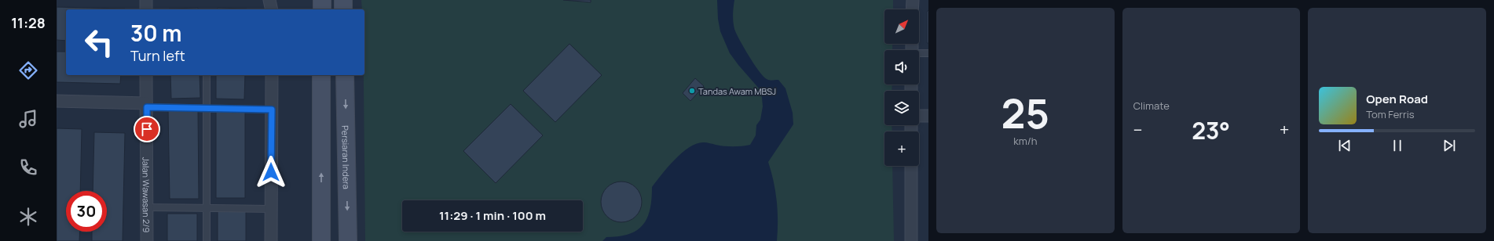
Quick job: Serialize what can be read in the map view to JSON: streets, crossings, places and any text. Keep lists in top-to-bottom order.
{
  "streets": {
    "main road": ["Persiaran Indera"],
    "street": ["Jalan Wawasan 2/9"]
  },
  "places": ["Tandas Awam MBSJ"],
  "north": "top right",
  "page": {
    "tabs": "11:28",
    "tile": [
      ["25", "km/h"],
      "Climate"
    ],
    "map_buttons": "+",
    "turn": ["30 m", "Turn left"],
    "song": ["Open Road", "Tom Ferris"],
    "heat": ["−", "23°", "+"],
    "limit": "30",
    "trip": "11:29 · 1 min · 100 m"
  }
}
